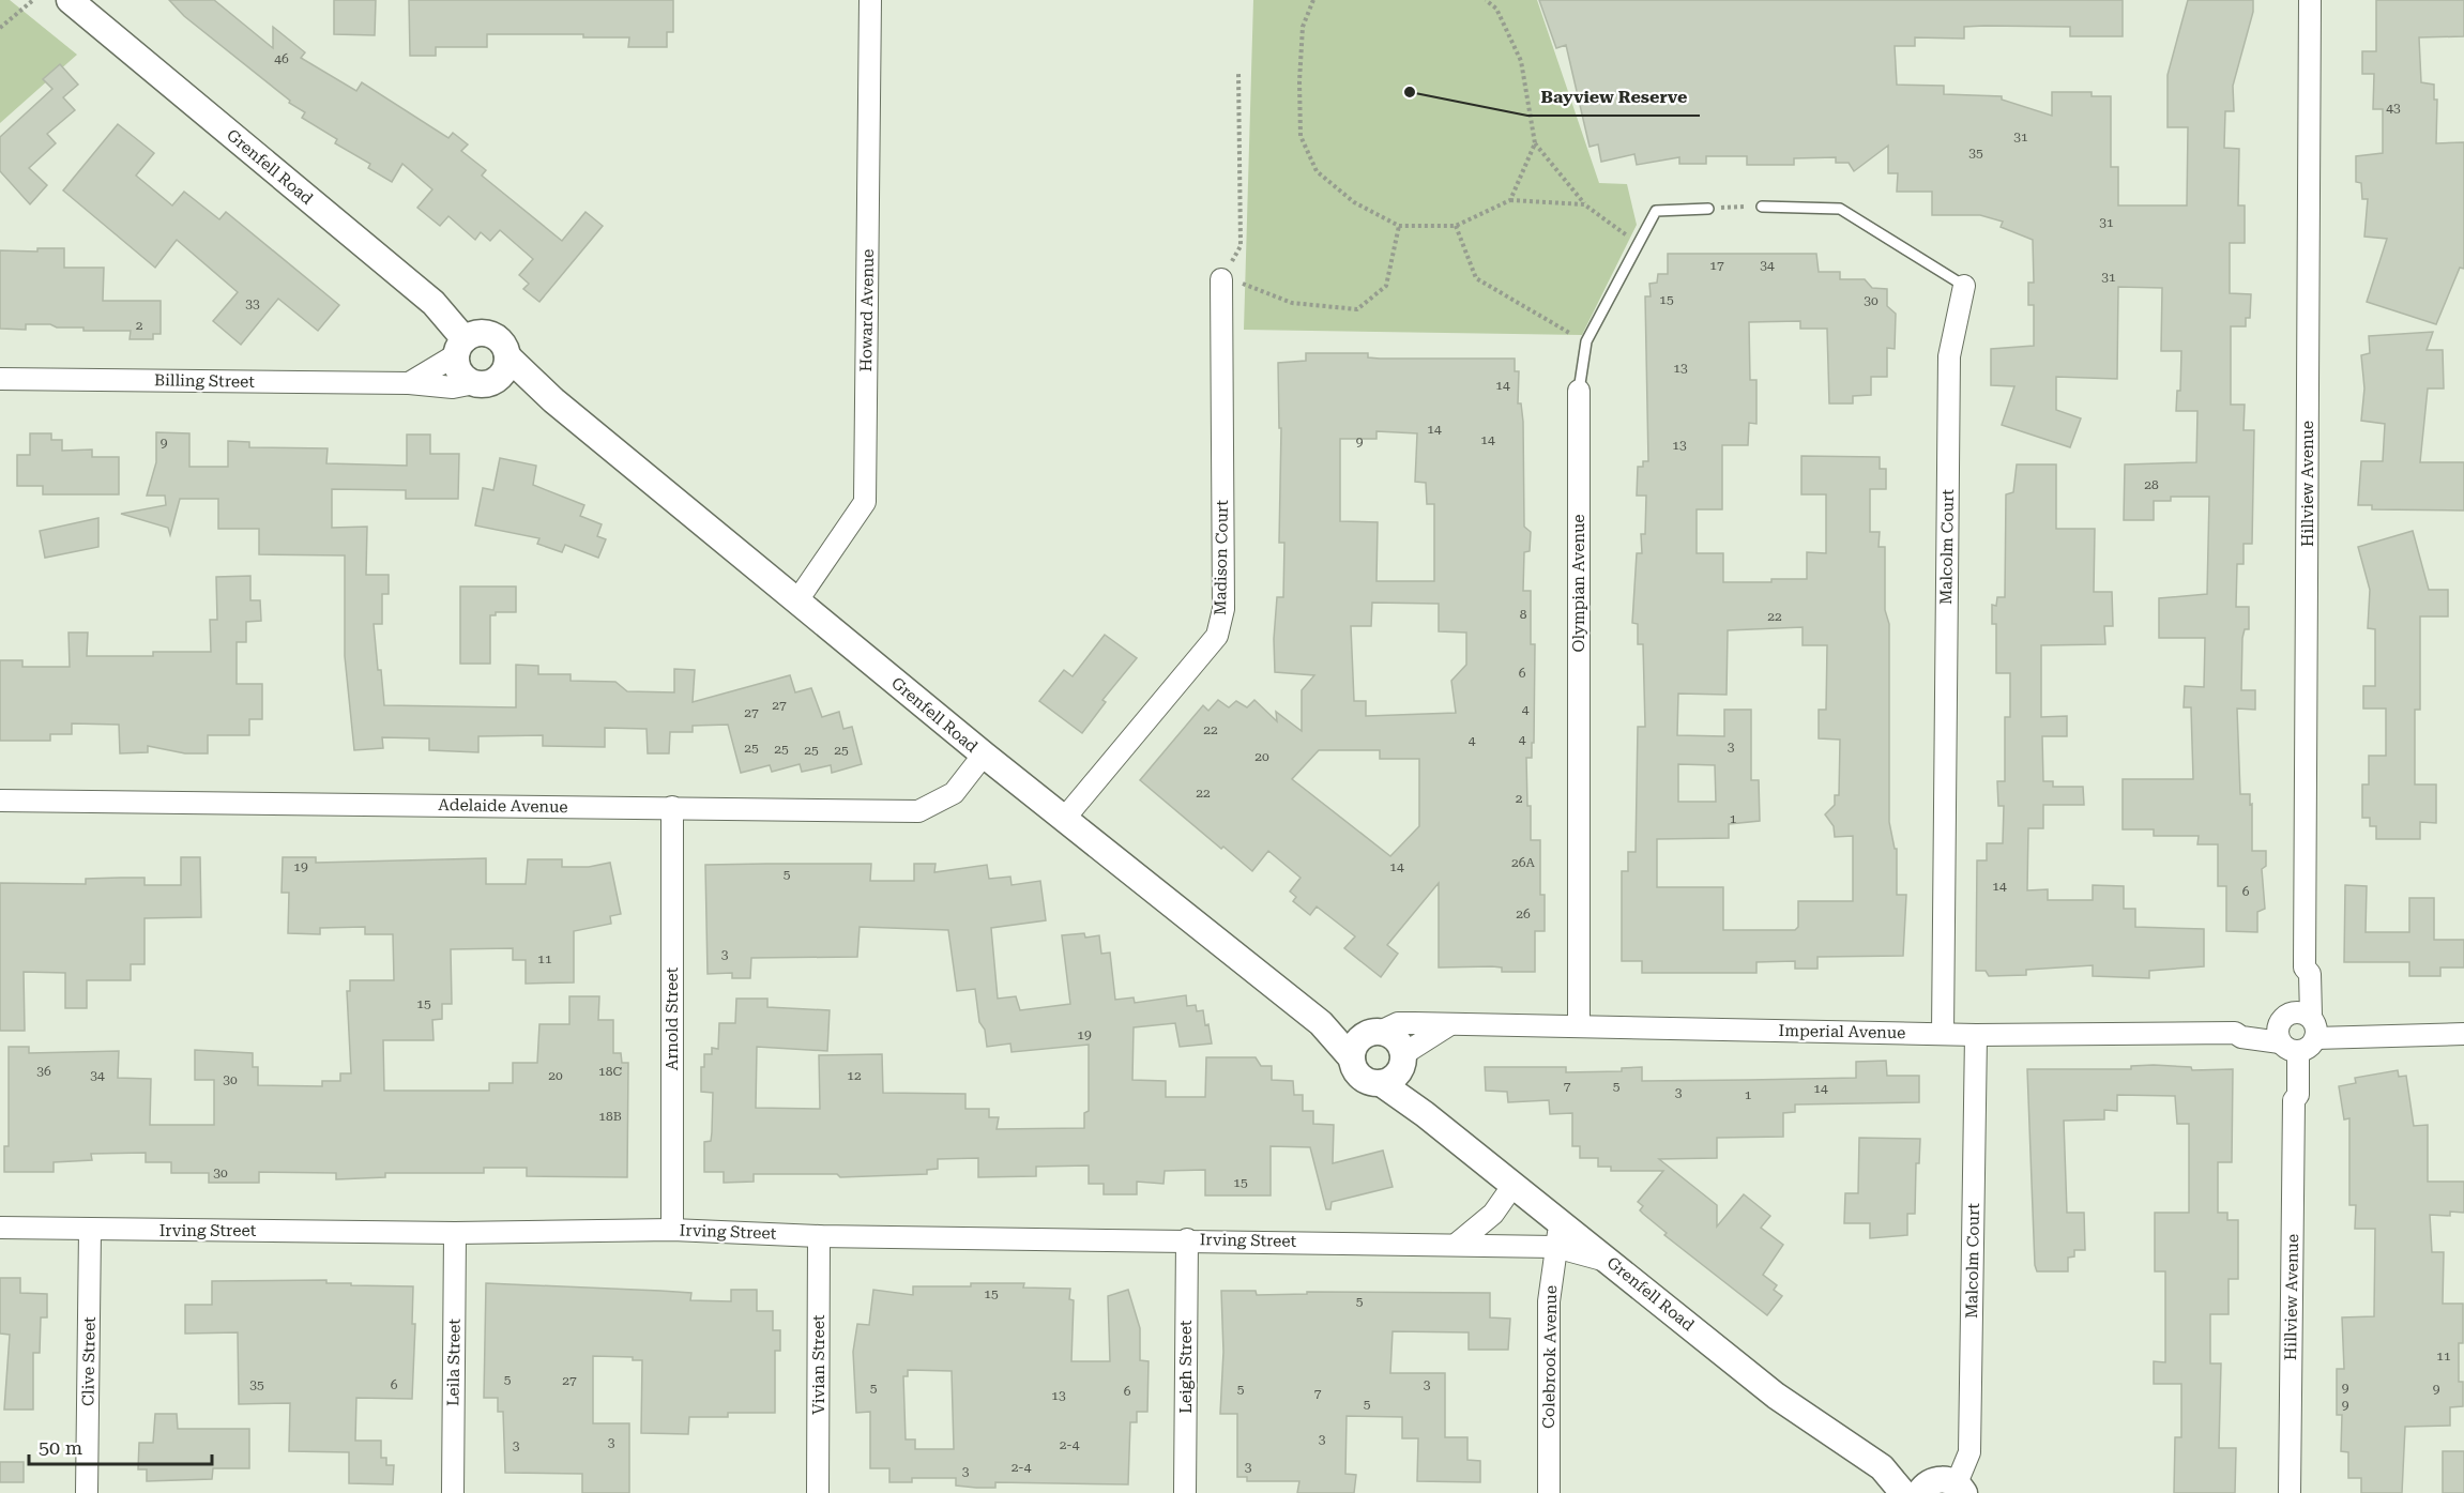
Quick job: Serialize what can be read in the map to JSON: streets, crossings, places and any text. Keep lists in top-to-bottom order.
{
  "streets": {
    "street": [
      "Grenfell Road",
      "Howard Avenue",
      "Billing Street",
      "Hillview Avenue",
      "Malcolm Court",
      "Madison Court",
      "Olympian Avenue",
      "Adelaide Avenue",
      "Arnold Street",
      "Imperial Avenue",
      "Irving Street",
      "Colebrook Avenue",
      "Clive Street",
      "Leila Street",
      "Vivian Street",
      "Leigh Street"
    ]
  },
  "crossings": [
    ["Grenfell Road", "Howard Avenue"],
    ["Grenfell Road", "Billing Street"],
    ["Grenfell Road", "Malcolm Court"],
    ["Grenfell Road", "Madison Court"],
    ["Grenfell Road", "Adelaide Avenue"],
    ["Grenfell Road", "Imperial Avenue"],
    ["Grenfell Road", "Irving Street"],
    ["Grenfell Road", "Colebrook Avenue"],
    ["Hillview Avenue", "Imperial Avenue"],
    ["Malcolm Court", "Imperial Avenue"],
    ["Olympian Avenue", "Imperial Avenue"],
    ["Adelaide Avenue", "Arnold Street"],
    ["Arnold Street", "Irving Street"],
    ["Irving Street", "Colebrook Avenue"],
    ["Irving Street", "Clive Street"],
    ["Irving Street", "Leila Street"],
    ["Irving Street", "Vivian Street"],
    ["Irving Street", "Leigh Street"]
  ],
  "places": ["Bayview Reserve"],
  "house_numbers": [
    "46",
    "43",
    "31",
    "35",
    "31",
    "17",
    "34",
    "31",
    "15",
    "30",
    "33",
    "2",
    "13",
    "14",
    "14",
    "14",
    "9",
    "9",
    "13",
    "28",
    "8",
    "22",
    "6",
    "27",
    "4",
    "27",
    "22",
    "4",
    "4",
    "3",
    "25",
    "25",
    "25",
    "25",
    "20",
    "22",
    "2",
    "1",
    "26A",
    "19",
    "14",
    "5",
    "14",
    "6",
    "26",
    "3",
    "11",
    "15",
    "19",
    "36",
    "18C",
    "34",
    "20",
    "12",
    "30",
    "7",
    "5",
    "14",
    "3",
    "1",
    "18B",
    "30",
    "15",
    "15",
    "5",
    "11",
    "5",
    "27",
    "35",
    "6",
    "3",
    "5",
    "9",
    "5",
    "9",
    "6",
    "7",
    "13",
    "5",
    "9",
    "3",
    "3",
    "2-4",
    "3",
    "2-4",
    "3",
    "3"
  ],
  "scale_bar": "50 m"
}
